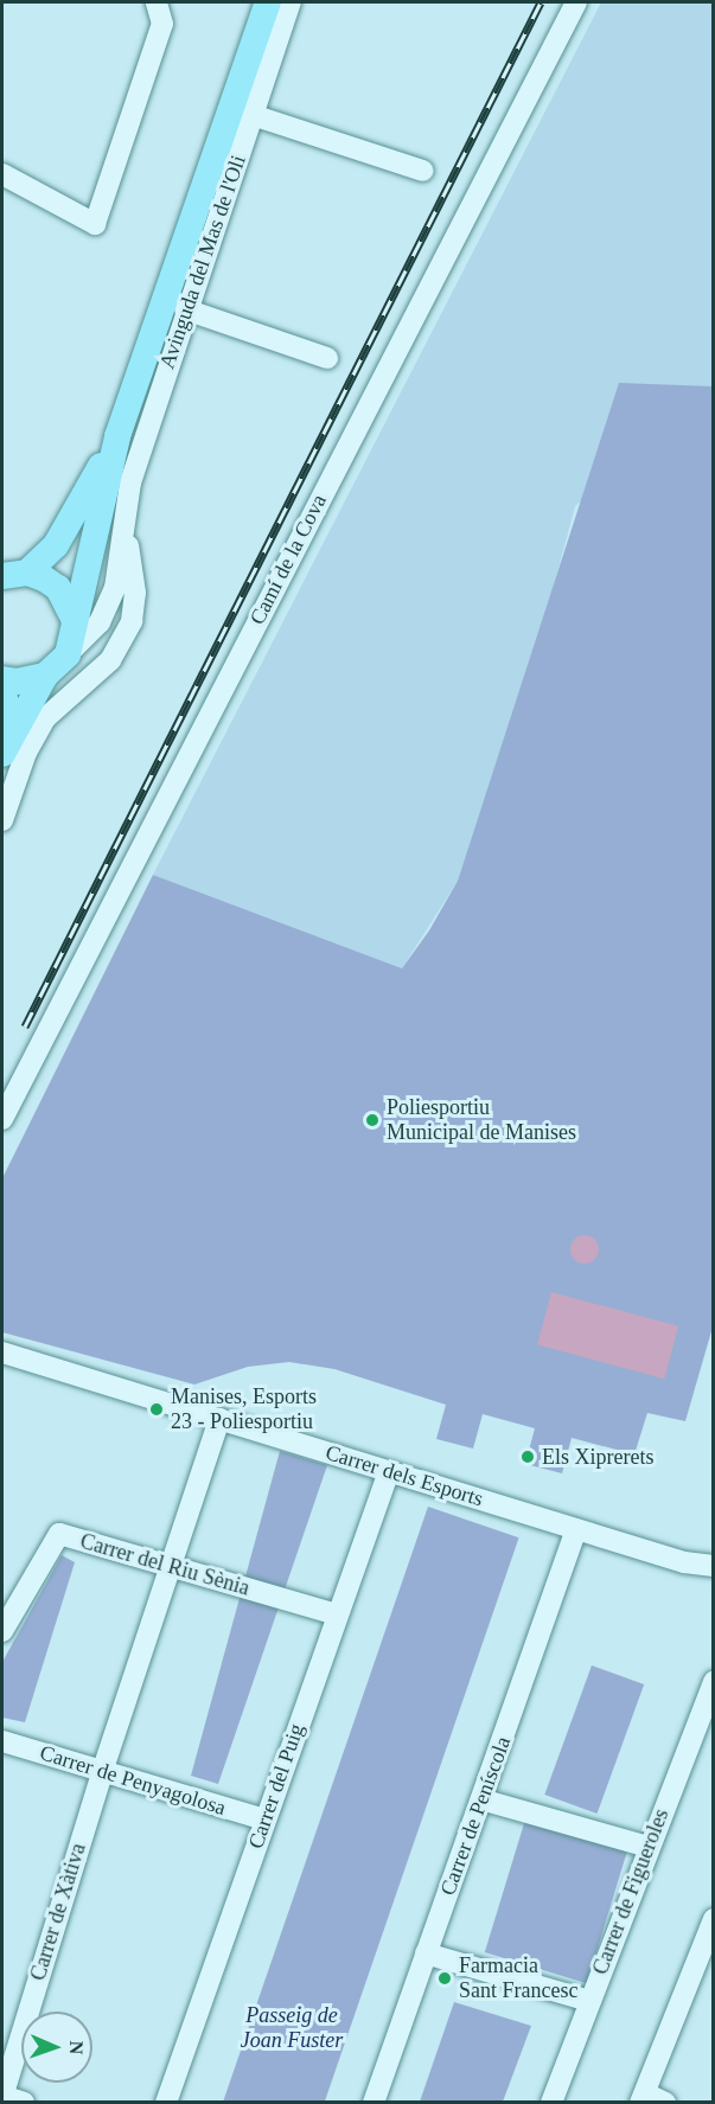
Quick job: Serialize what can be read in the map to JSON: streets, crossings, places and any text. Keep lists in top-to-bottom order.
{
  "streets": {
    "street": [
      "Avinguda del Mas de l'Oli",
      "Camí de la Cova",
      "Carrer dels Esports",
      "Carrer del Riu Sènia",
      "Carrer de Penyagolosa",
      "Carrer del Puig",
      "Carrer de Peníscola",
      "Carrer de Figueroles",
      "Carrer de Xàtiva"
    ]
  },
  "crossings": [
    ["Carrer dels Esports", "Carrer del Puig"],
    ["Carrer dels Esports", "Carrer de Peníscola"],
    ["Carrer dels Esports", "Carrer de Xàtiva"],
    ["Carrer del Riu Sènia", "Carrer del Puig"],
    ["Carrer del Riu Sènia", "Carrer de Xàtiva"],
    ["Carrer de Penyagolosa", "Carrer del Puig"],
    ["Carrer de Penyagolosa", "Carrer de Xàtiva"]
  ],
  "parks": ["Passeig de Joan Fuster"],
  "places": [
    "Poliesportiu Municipal de Manises",
    "Manises, Esports 23 - Poliesportiu",
    "Els Xiprerets",
    "Farmacia Sant Francesc"
  ],
  "north": "right"
}
